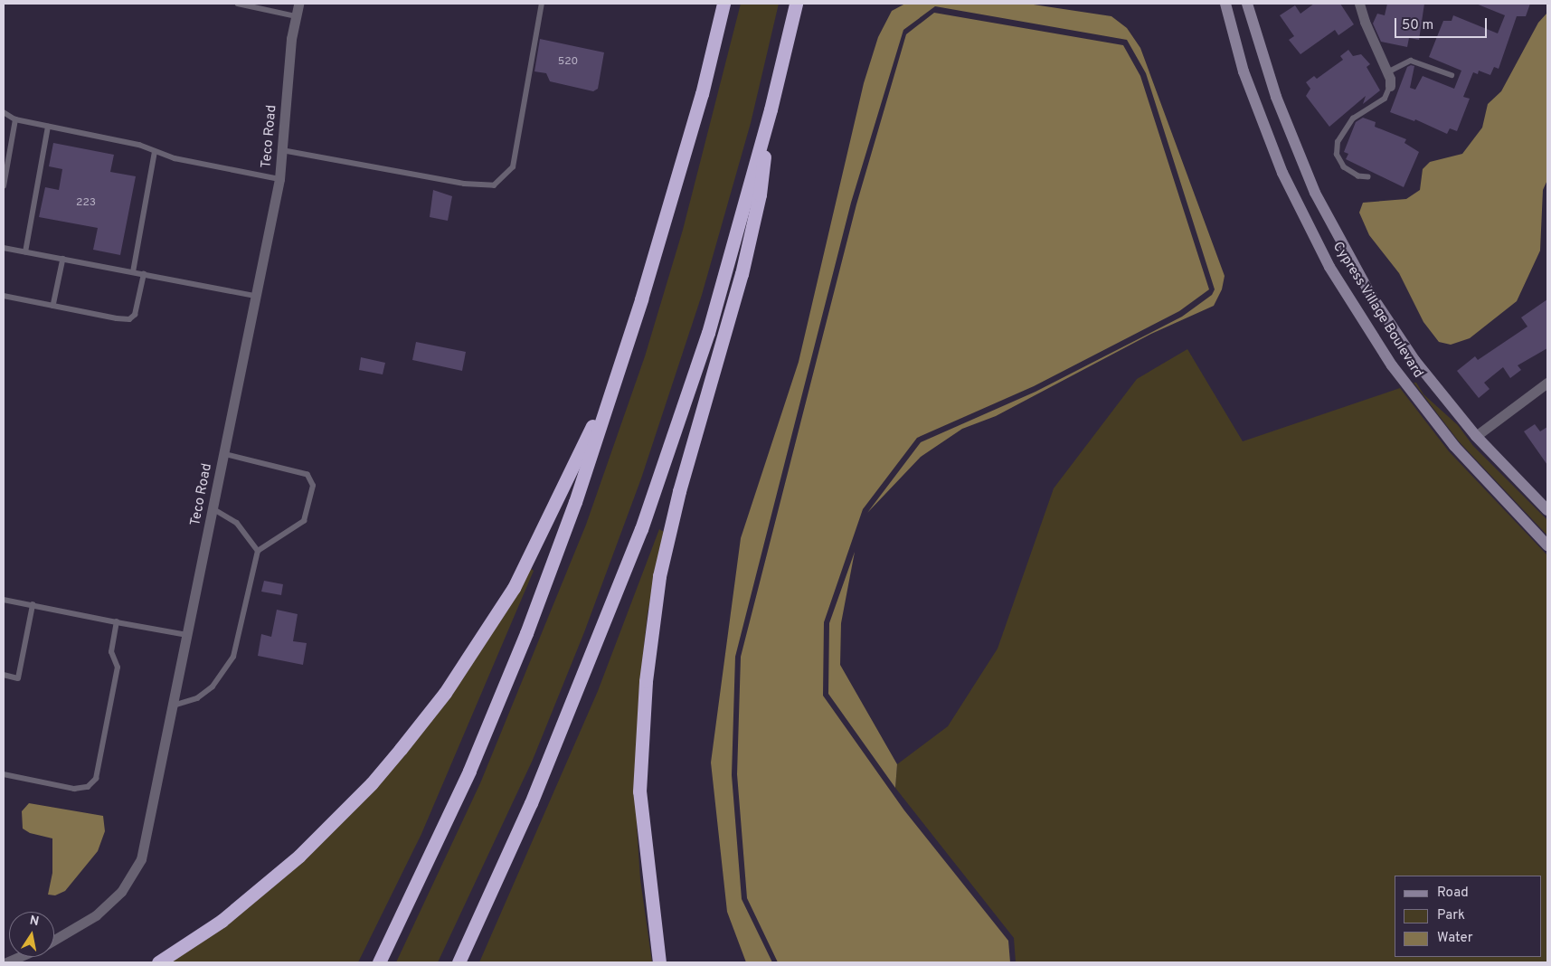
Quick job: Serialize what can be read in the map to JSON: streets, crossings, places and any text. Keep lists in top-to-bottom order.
{
  "streets": {
    "street": ["Teco Road", "Cypress Village Boulevard"]
  },
  "house_numbers": ["520", "223"],
  "legend": ["Road", "Park", "Water"],
  "scale_bar": "50 m",
  "north": "top"
}
